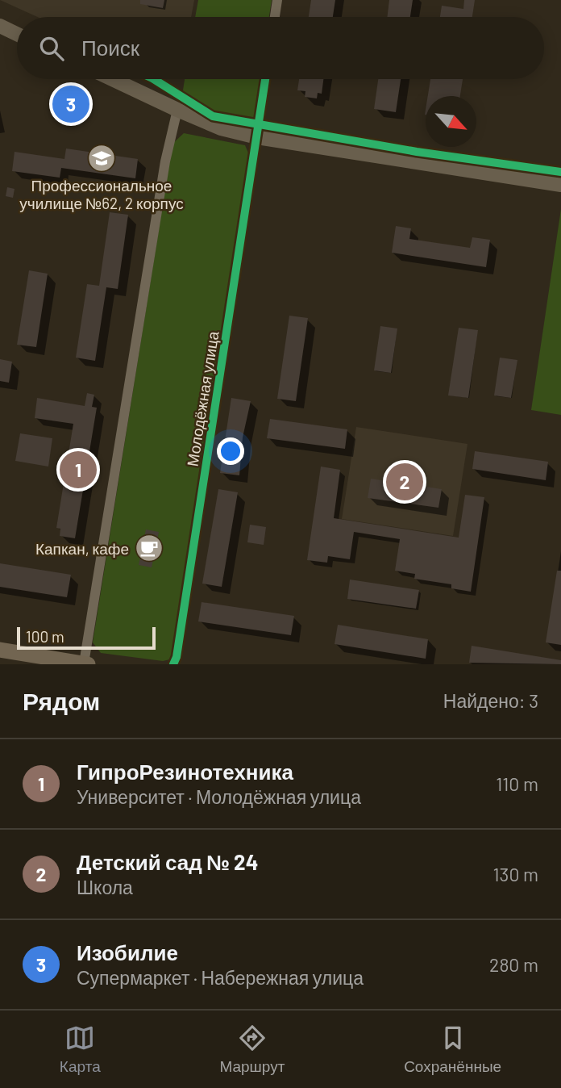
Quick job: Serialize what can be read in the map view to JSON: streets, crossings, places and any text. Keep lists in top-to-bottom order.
{
  "streets": {
    "street": ["Молодёжная улица"]
  },
  "places": {
    "school or university": ["Профессиональное училище №62, 2 корпус"],
    "cafe": ["Капкан, кафе"]
  },
  "scale_bar": "100 m",
  "north": "bottom right",
  "page": {
    "search": "Поиск",
    "pins": ["3", "1", "2"],
    "scale": "100 m",
    "heading": ["Рядом", "Найдено: 3"],
    "list": [
      {
        "mark": "1",
        "name": "ГипроРезинотехника",
        "note": "Университет · Молодёжная улица",
        "value": "110 m"
      },
      {
        "mark": "2",
        "name": "Детский сад № 24",
        "note": "Школа",
        "value": "130 m"
      },
      {
        "mark": "3",
        "name": "Изобилие",
        "note": "Супермаркет · Набережная улица",
        "value": "280 m"
      }
    ],
    "nav": ["Карта", "Маршрут", "Сохранённые"]
  }
}
